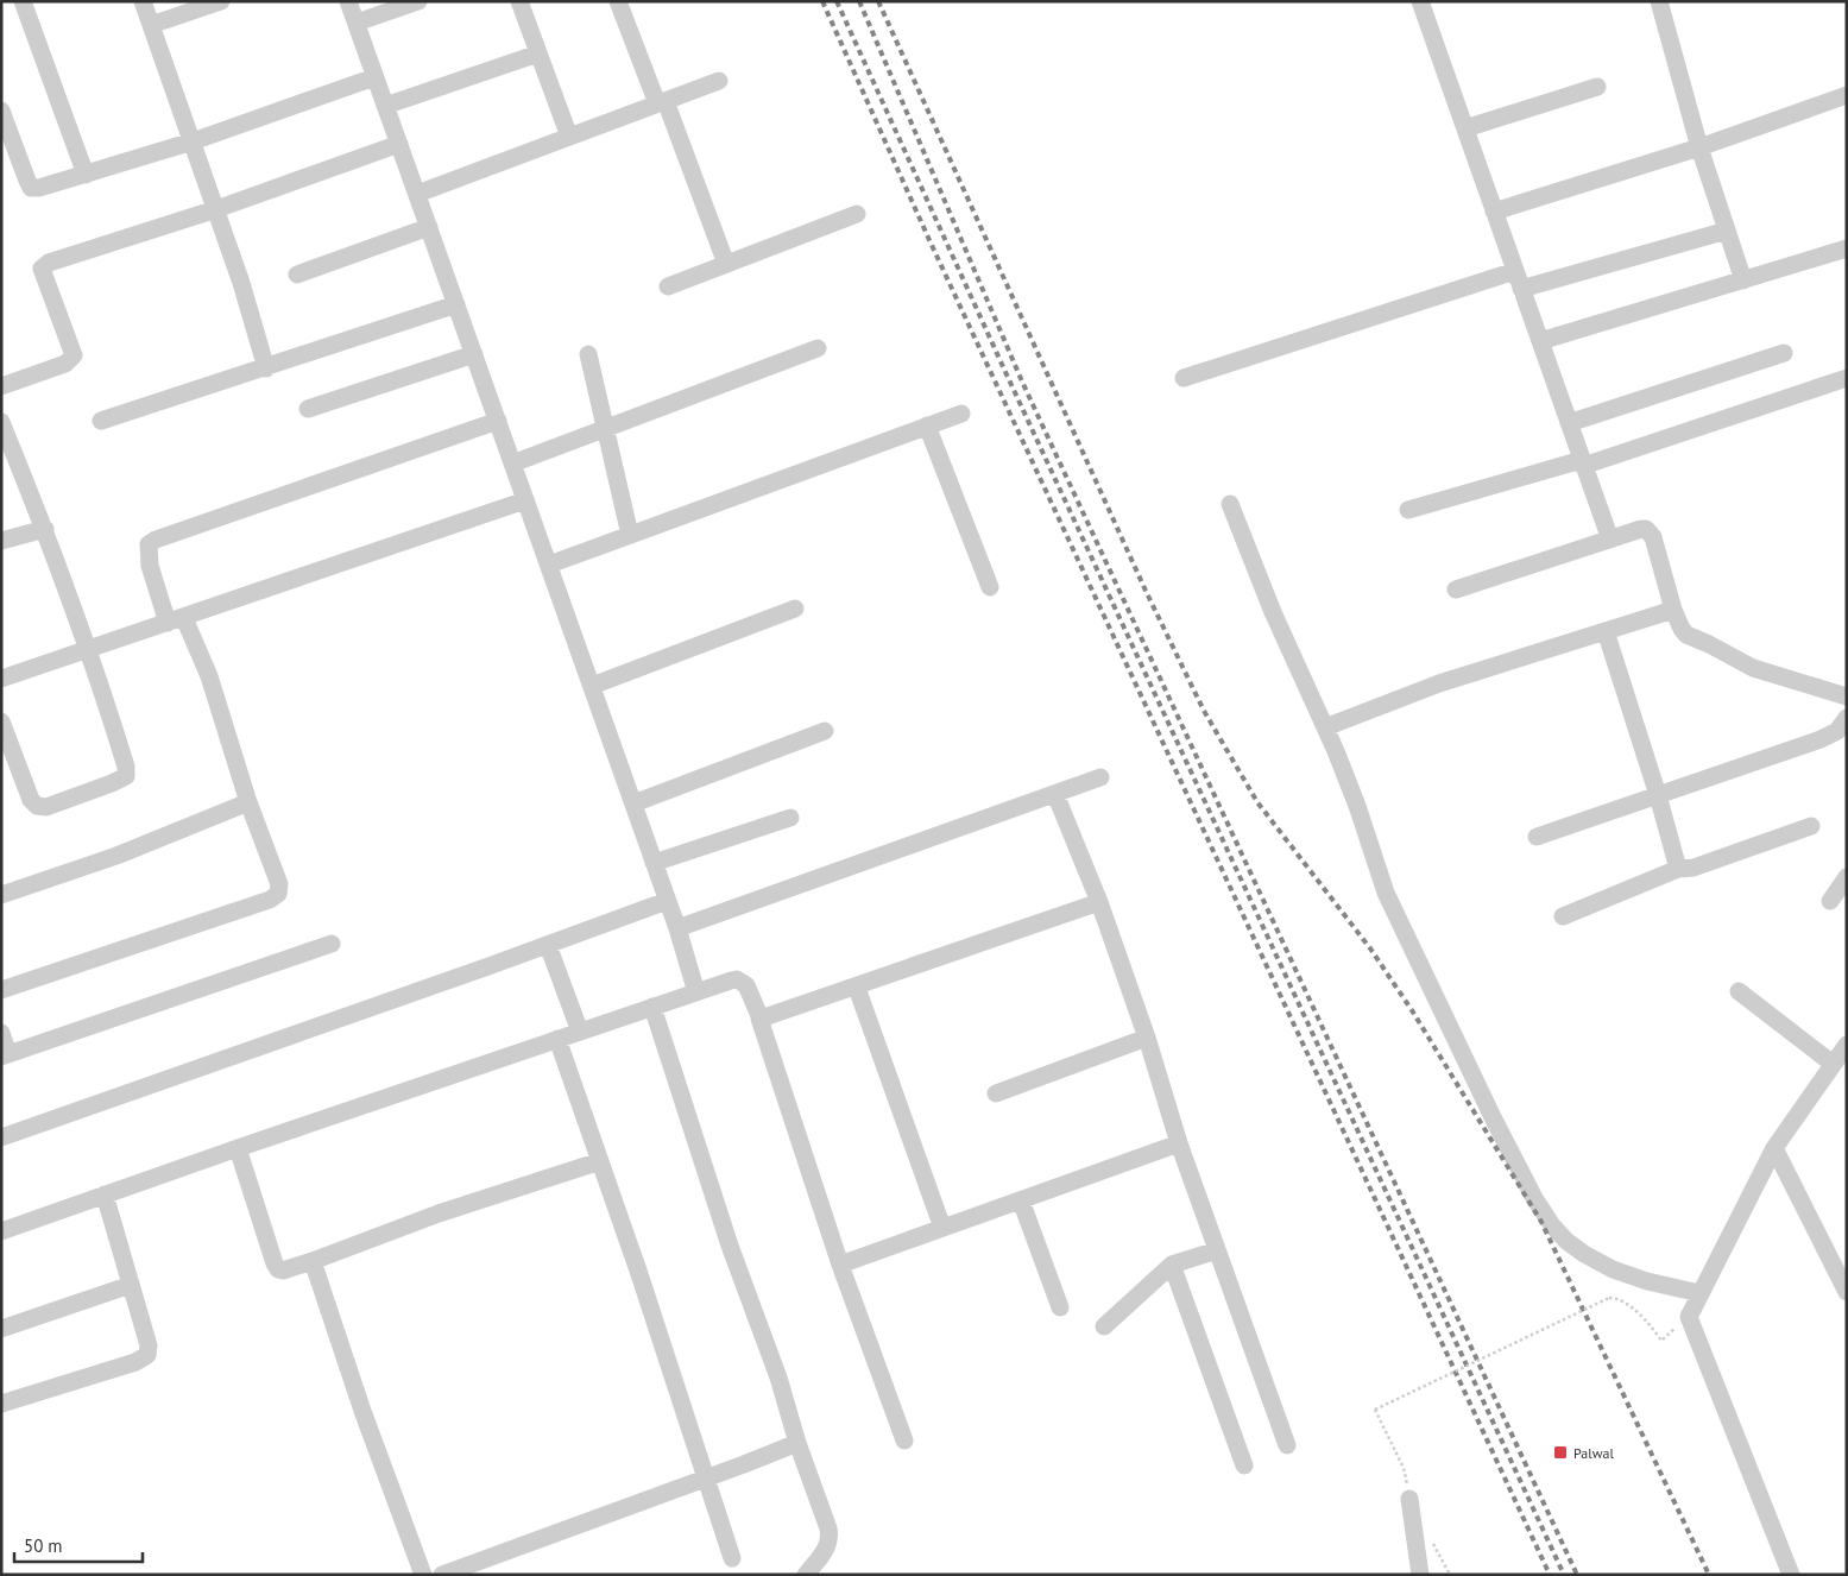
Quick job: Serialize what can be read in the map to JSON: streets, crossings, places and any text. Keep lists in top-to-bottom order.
{
  "places": {
    "transit": ["Palwal"]
  },
  "scale_bar": "50 m"
}
